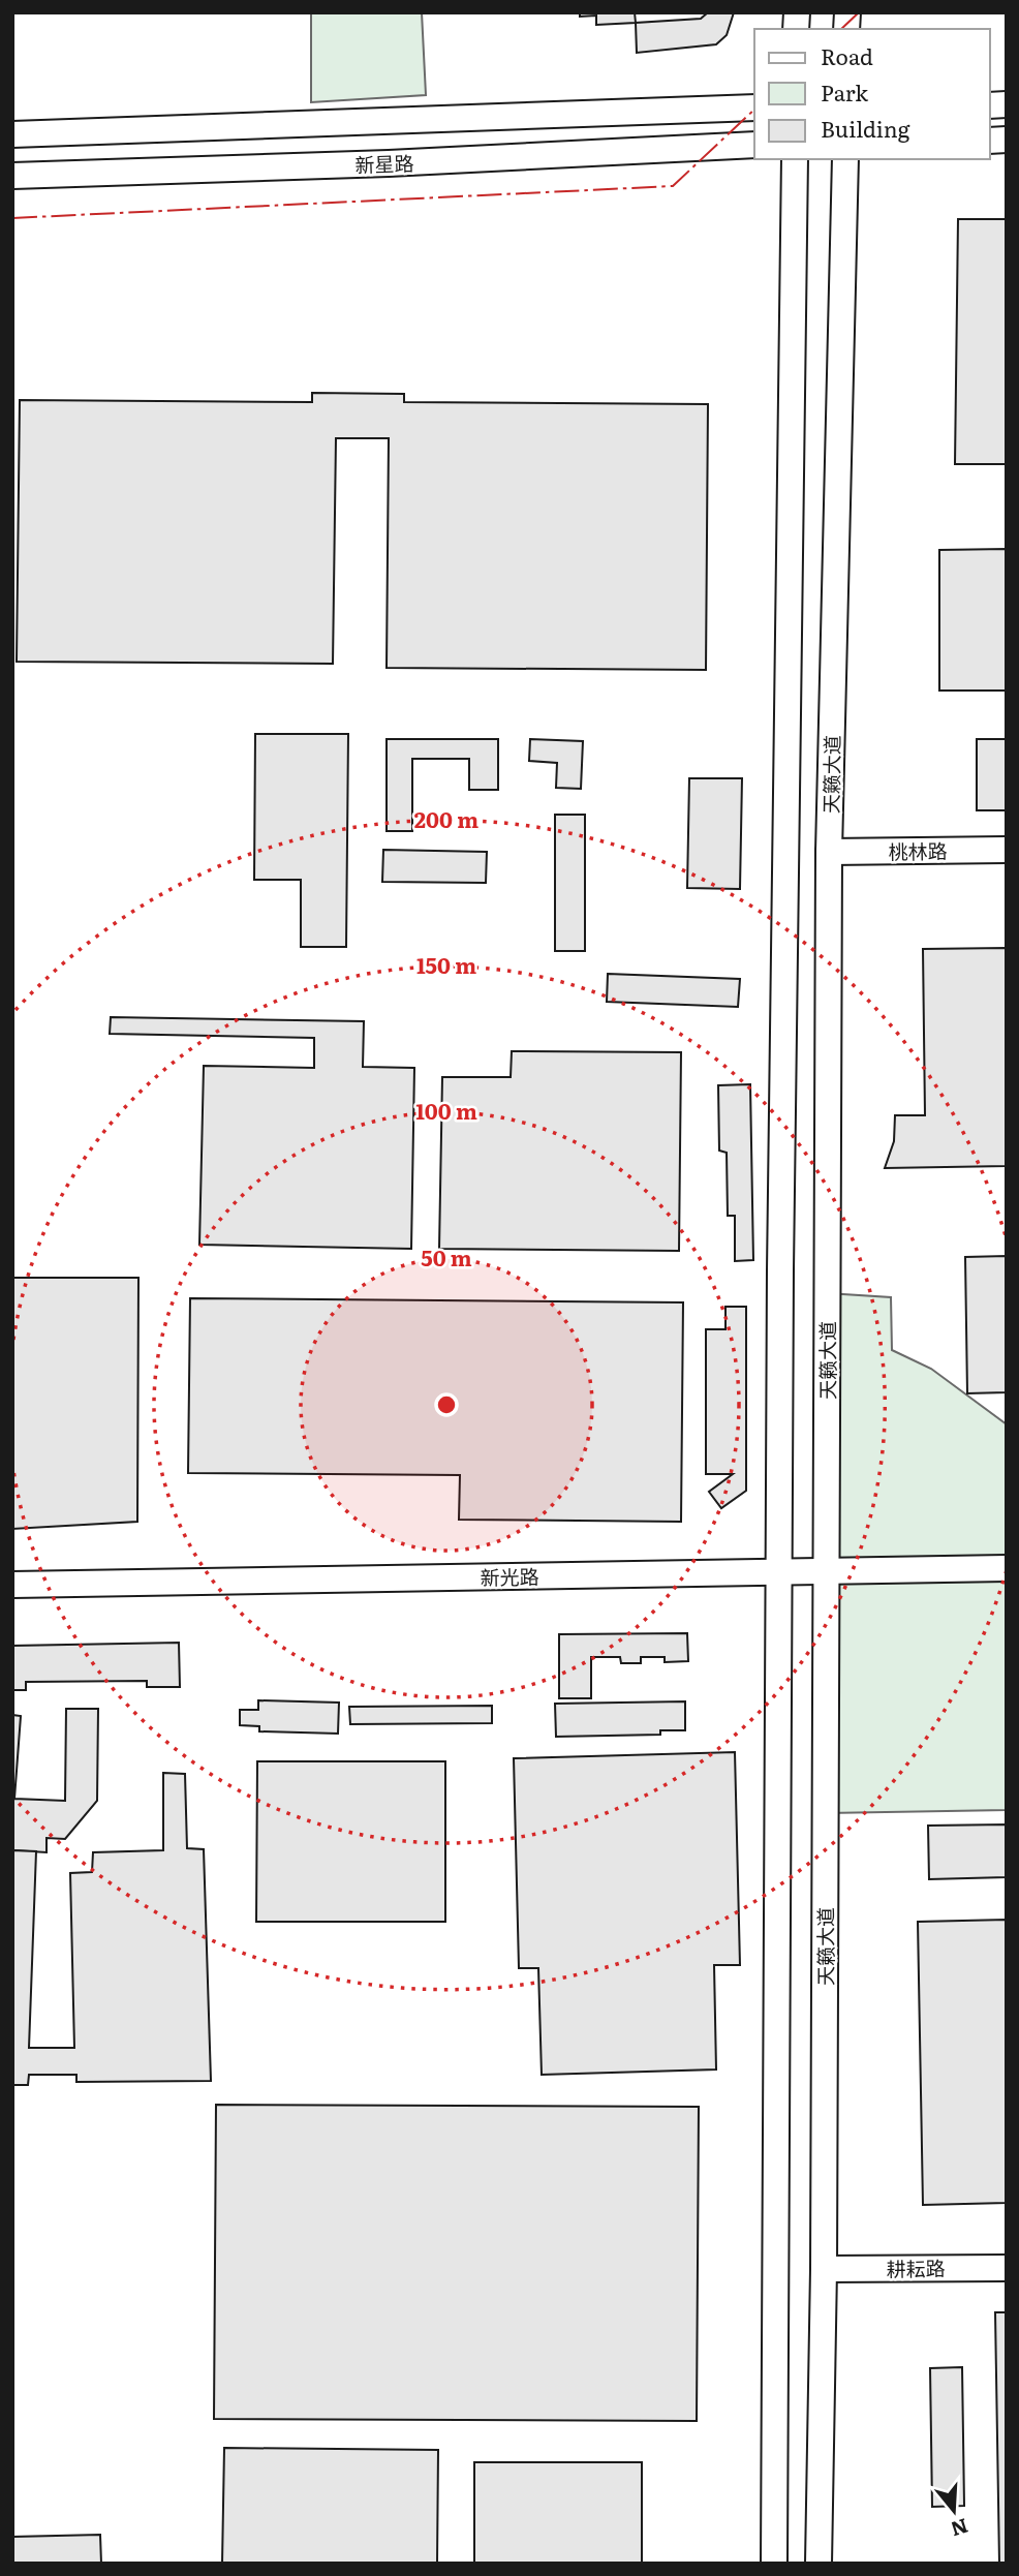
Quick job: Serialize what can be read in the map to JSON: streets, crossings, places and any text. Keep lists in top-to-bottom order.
{
  "streets": {
    "main road": [
      "新星路",
      "天籁大道",
      "桃林路",
      "新光路",
      "耕耘路"
    ]
  },
  "crossings": [
    ["天籁大道", "桃林路"],
    ["天籁大道", "新光路"],
    ["天籁大道", "耕耘路"]
  ],
  "legend": ["Road", "Park", "Building"],
  "north": "bottom",
  "rings": [
    "200 m",
    "150 m",
    "100 m",
    "50 m"
  ]
}
